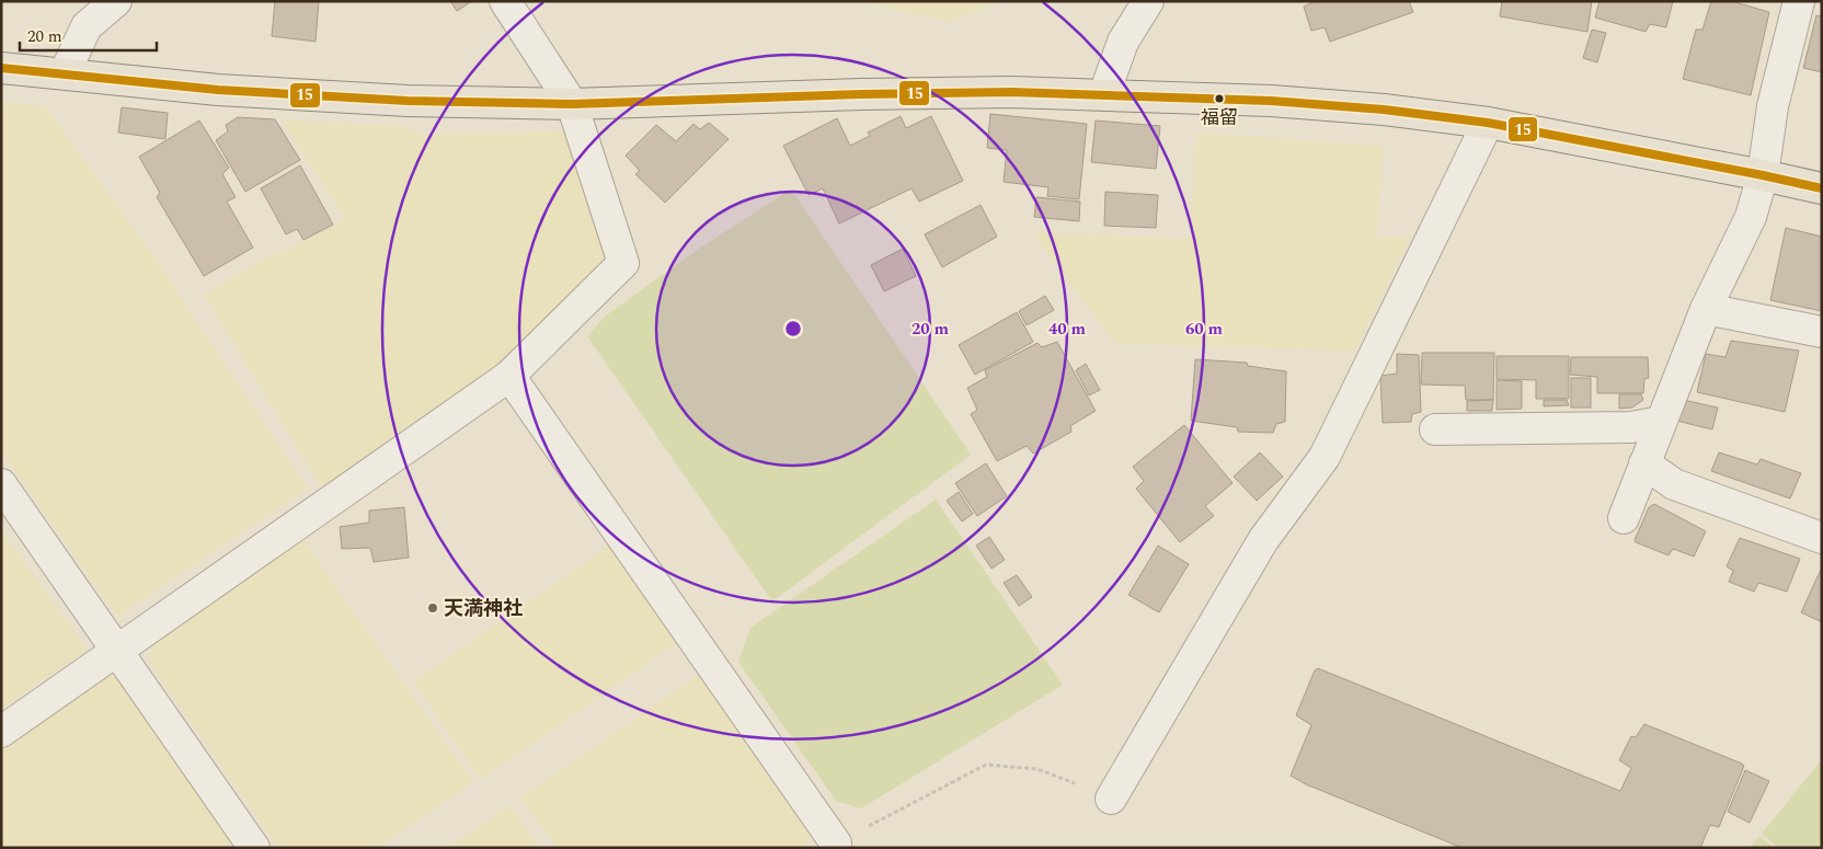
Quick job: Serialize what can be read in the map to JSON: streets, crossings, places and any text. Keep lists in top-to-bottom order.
{
  "places": ["福留", "天満神社"],
  "lines": ["transit line 15"],
  "scale_bar": "20 m",
  "rings": ["20 m", "40 m", "60 m"]
}
